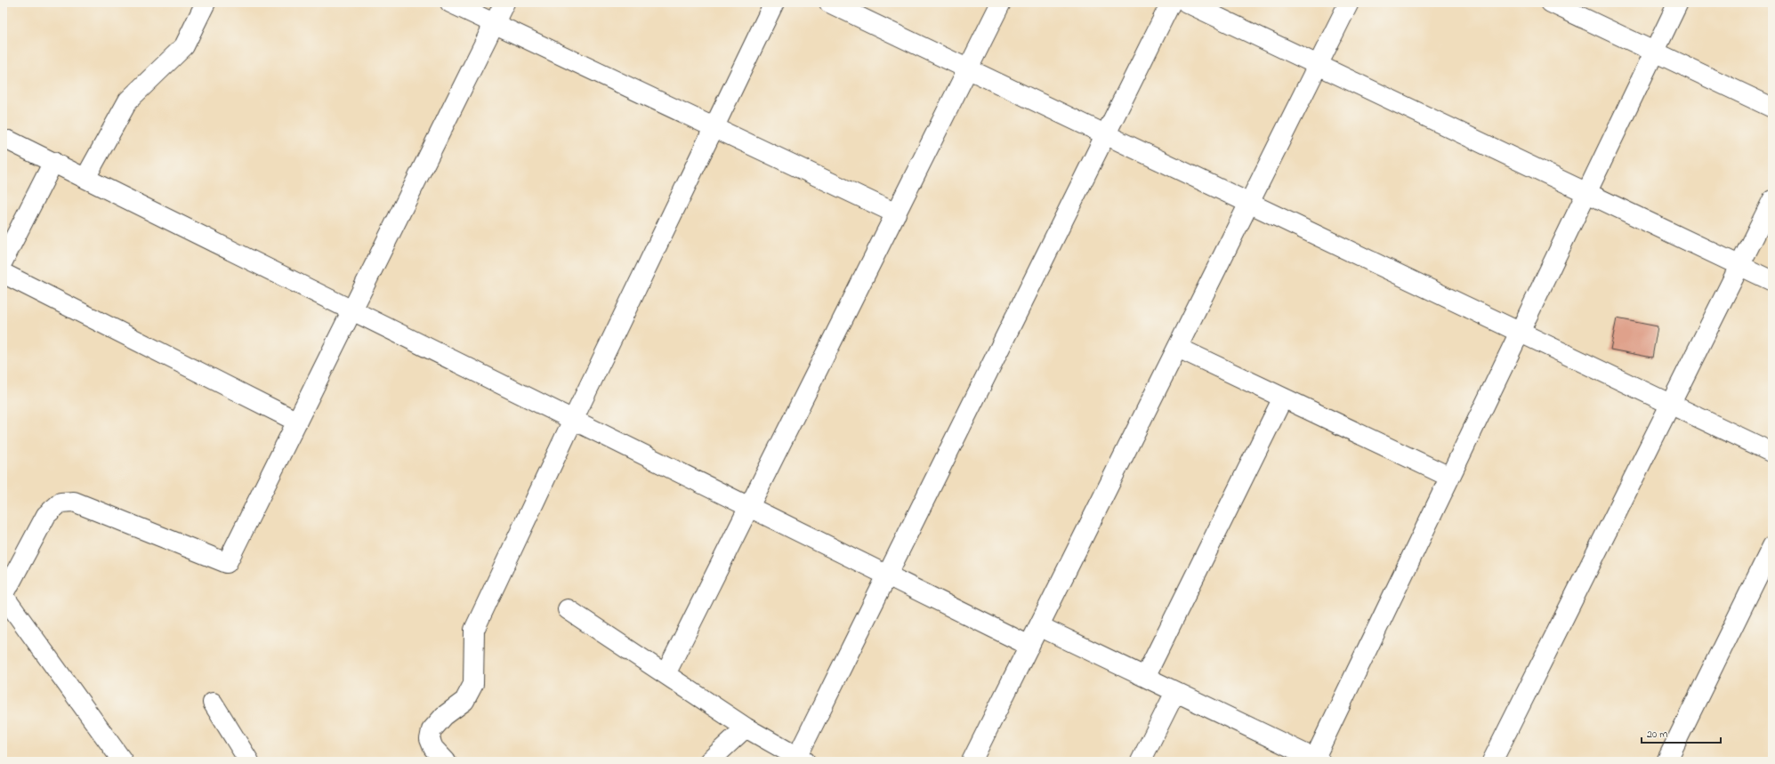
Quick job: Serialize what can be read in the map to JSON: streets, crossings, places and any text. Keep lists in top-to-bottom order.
{
  "scale_bar": "20 m"
}
